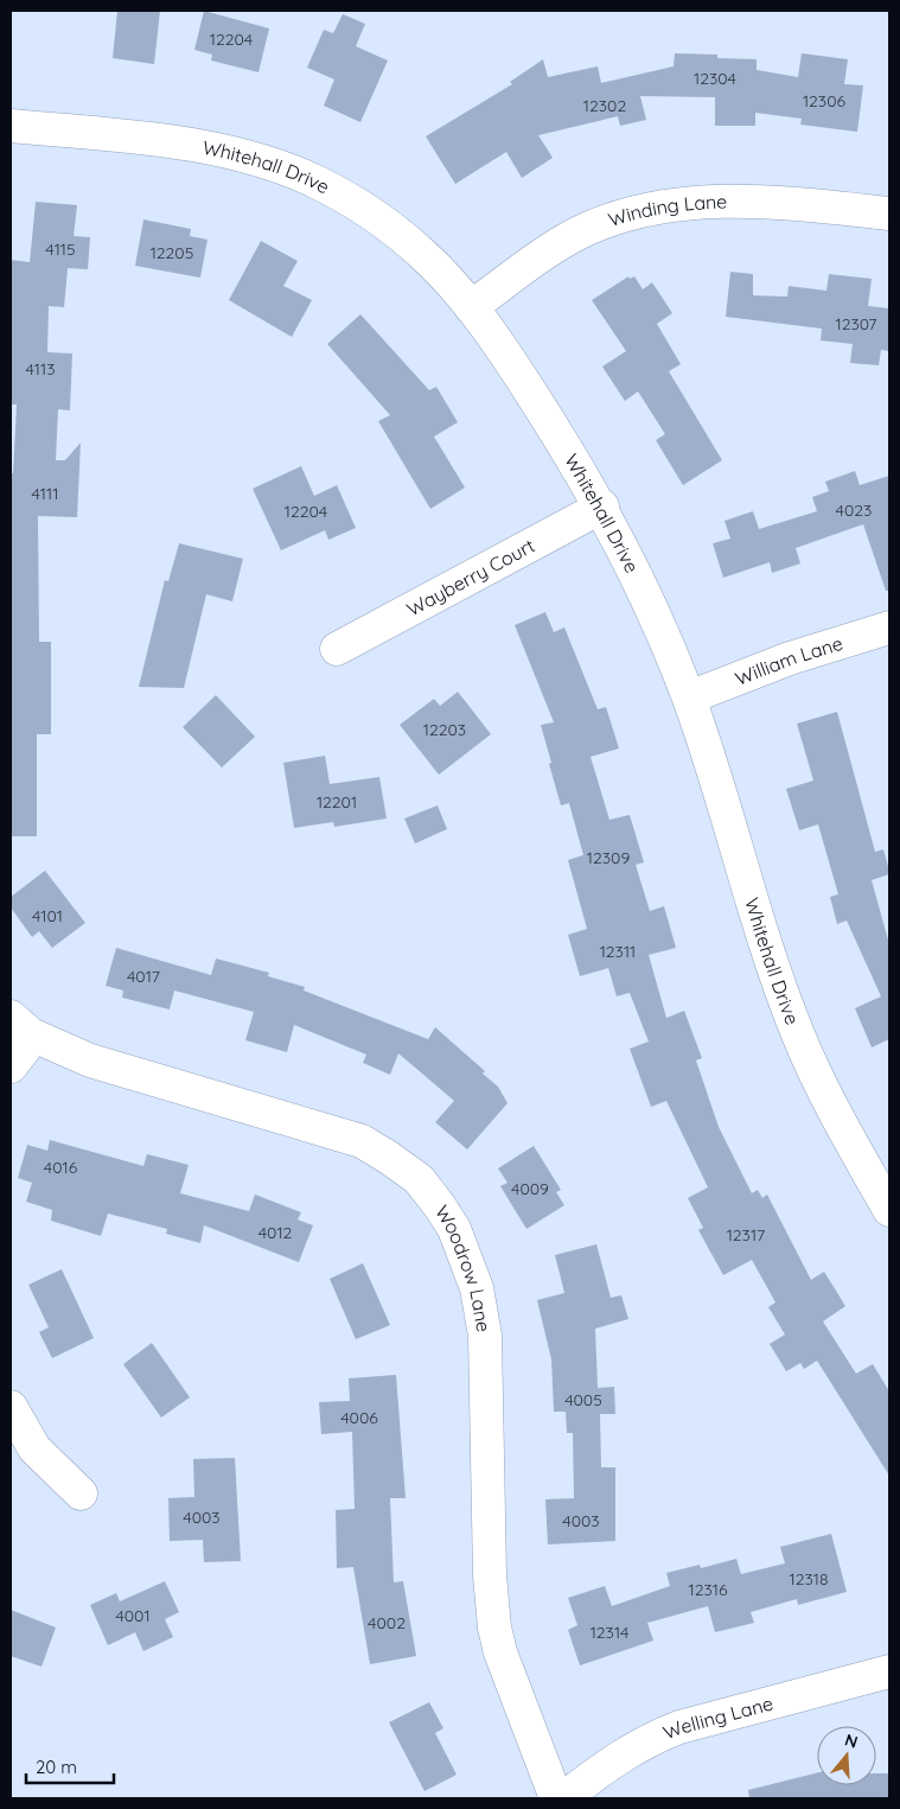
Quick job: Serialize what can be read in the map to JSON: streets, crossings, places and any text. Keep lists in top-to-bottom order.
{
  "streets": {
    "street": [
      "Whitehall Drive",
      "Winding Lane",
      "Wayberry Court",
      "William Lane",
      "Woodrow Lane",
      "Welling Lane"
    ]
  },
  "crossings": [
    ["Whitehall Drive", "Winding Lane"],
    ["Whitehall Drive", "Wayberry Court"],
    ["Whitehall Drive", "William Lane"]
  ],
  "house_numbers": [
    "12204",
    "12304",
    "12306",
    "12302",
    "4115",
    "12205",
    "12307",
    "4113",
    "4111",
    "4023",
    "12204",
    "12203",
    "12201",
    "12309",
    "4101",
    "12311",
    "4017",
    "4016",
    "4009",
    "4012",
    "12317",
    "4005",
    "4006",
    "4003",
    "4003",
    "12318",
    "12316",
    "4001",
    "4002",
    "12314"
  ],
  "scale_bar": "20 m",
  "north": "top"
}
